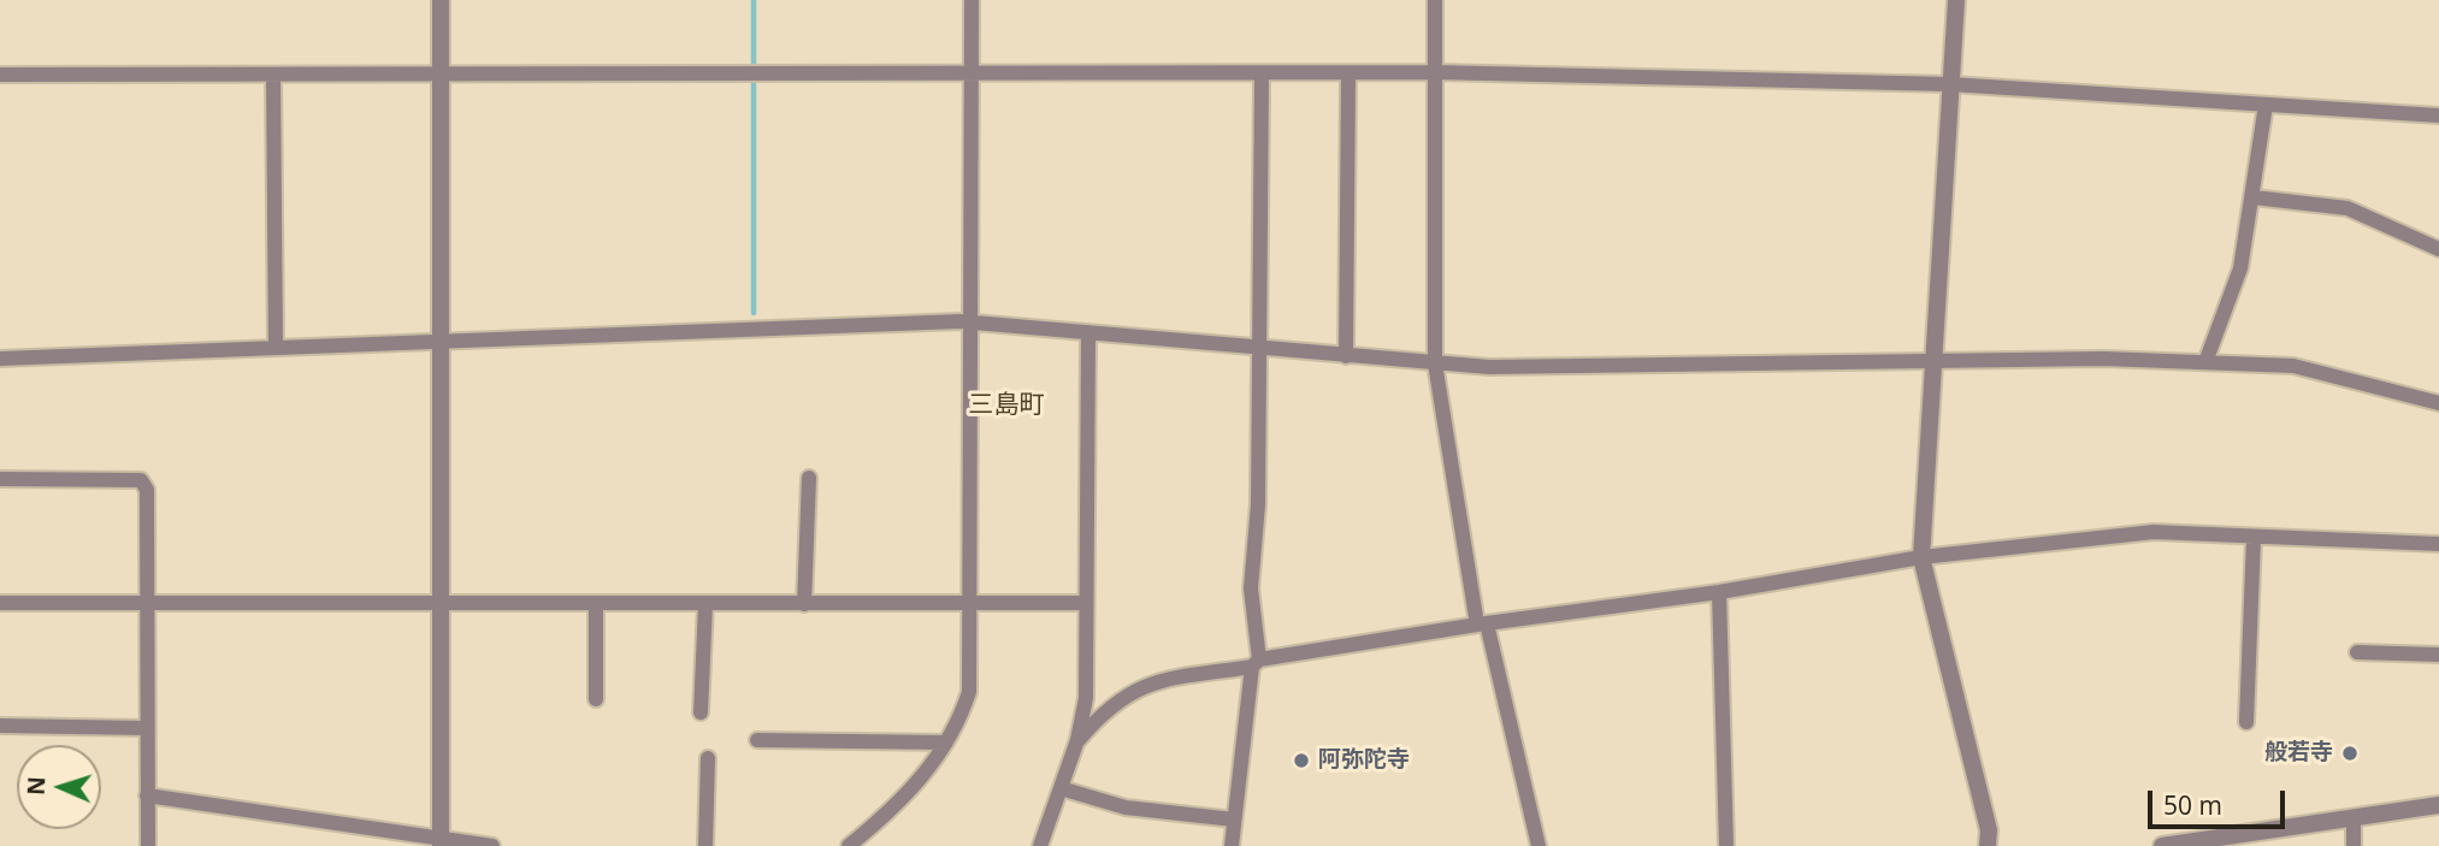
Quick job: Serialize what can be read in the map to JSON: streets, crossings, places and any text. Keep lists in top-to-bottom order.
{
  "districts": ["三島町"],
  "places": ["般若寺", "阿弥陀寺"],
  "scale_bar": "50 m",
  "north": "left"
}
